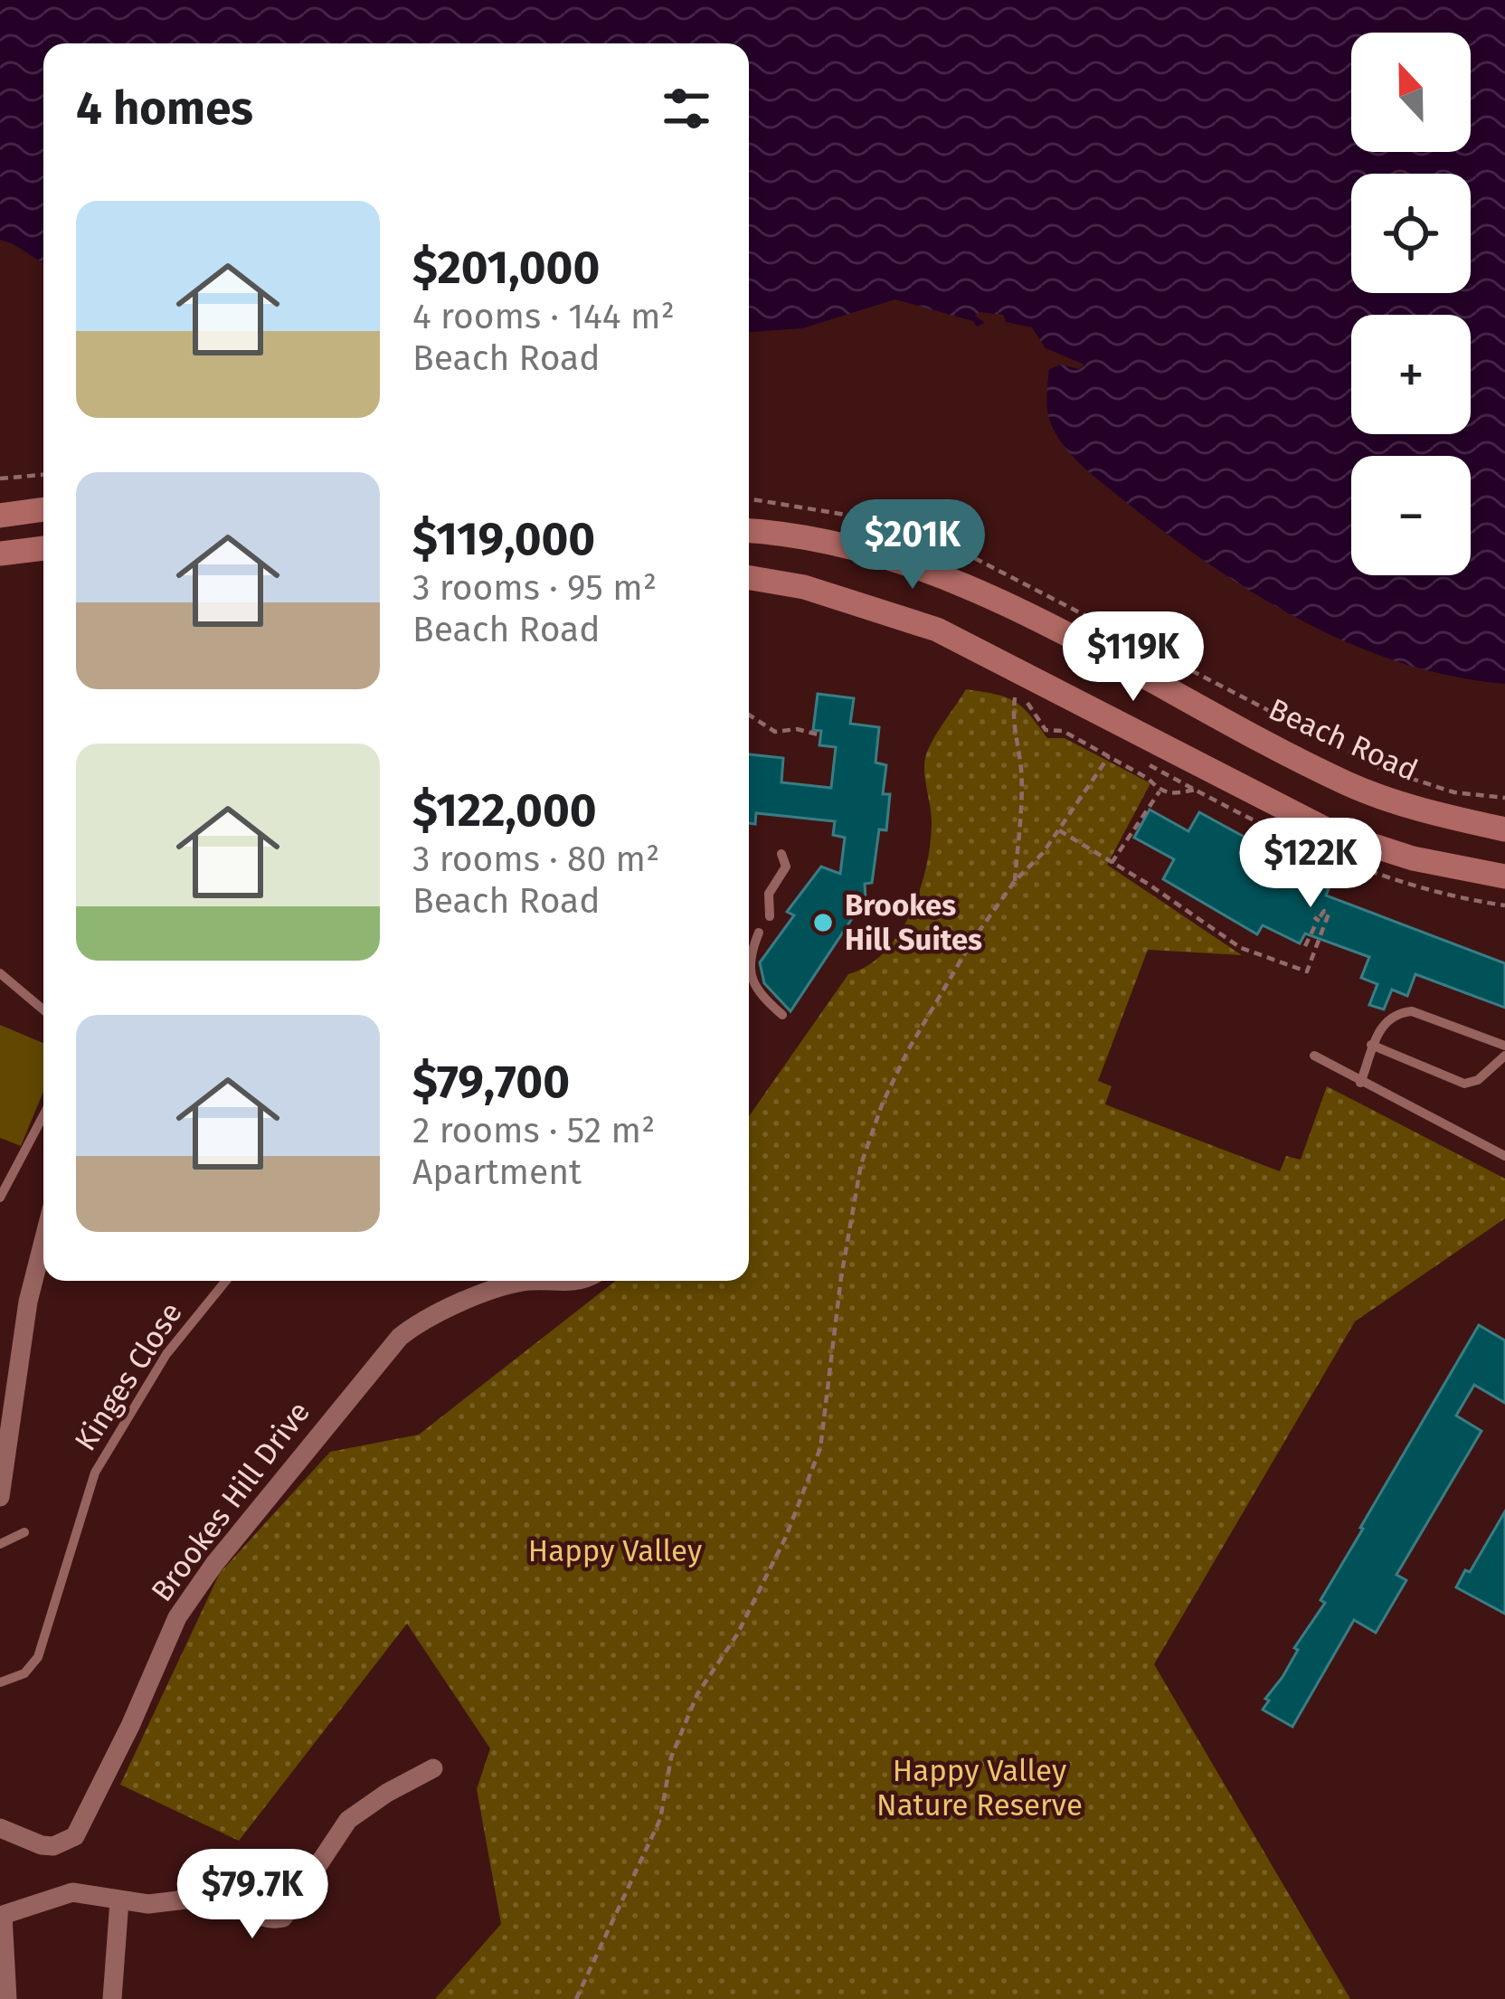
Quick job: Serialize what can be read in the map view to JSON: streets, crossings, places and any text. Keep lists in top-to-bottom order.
{
  "streets": {
    "main road": ["Beach Road"],
    "street": ["Brookes Hill Drive"],
    "lane": ["Kinges Close"]
  },
  "parks": ["Happy Valley", "Happy Valley Nature Reserve"],
  "places": ["Brookes Hill Suites"],
  "north": "top",
  "page": {
    "map_buttons": ["+", "−"],
    "heading": "4 homes",
    "list": [
      {
        "name": "$201,000",
        "note": "4 rooms · 144 m² · Beach Road"
      },
      {
        "name": "$119,000",
        "note": "3 rooms · 95 m² · Beach Road"
      },
      {
        "name": "$122,000",
        "note": "3 rooms · 80 m² · Beach Road"
      },
      {
        "name": "$79,700",
        "note": "2 rooms · 52 m² · Apartment"
      }
    ],
    "price": [
      "$201K",
      "$119K",
      "$122K",
      "$79.7K"
    ]
  }
}
